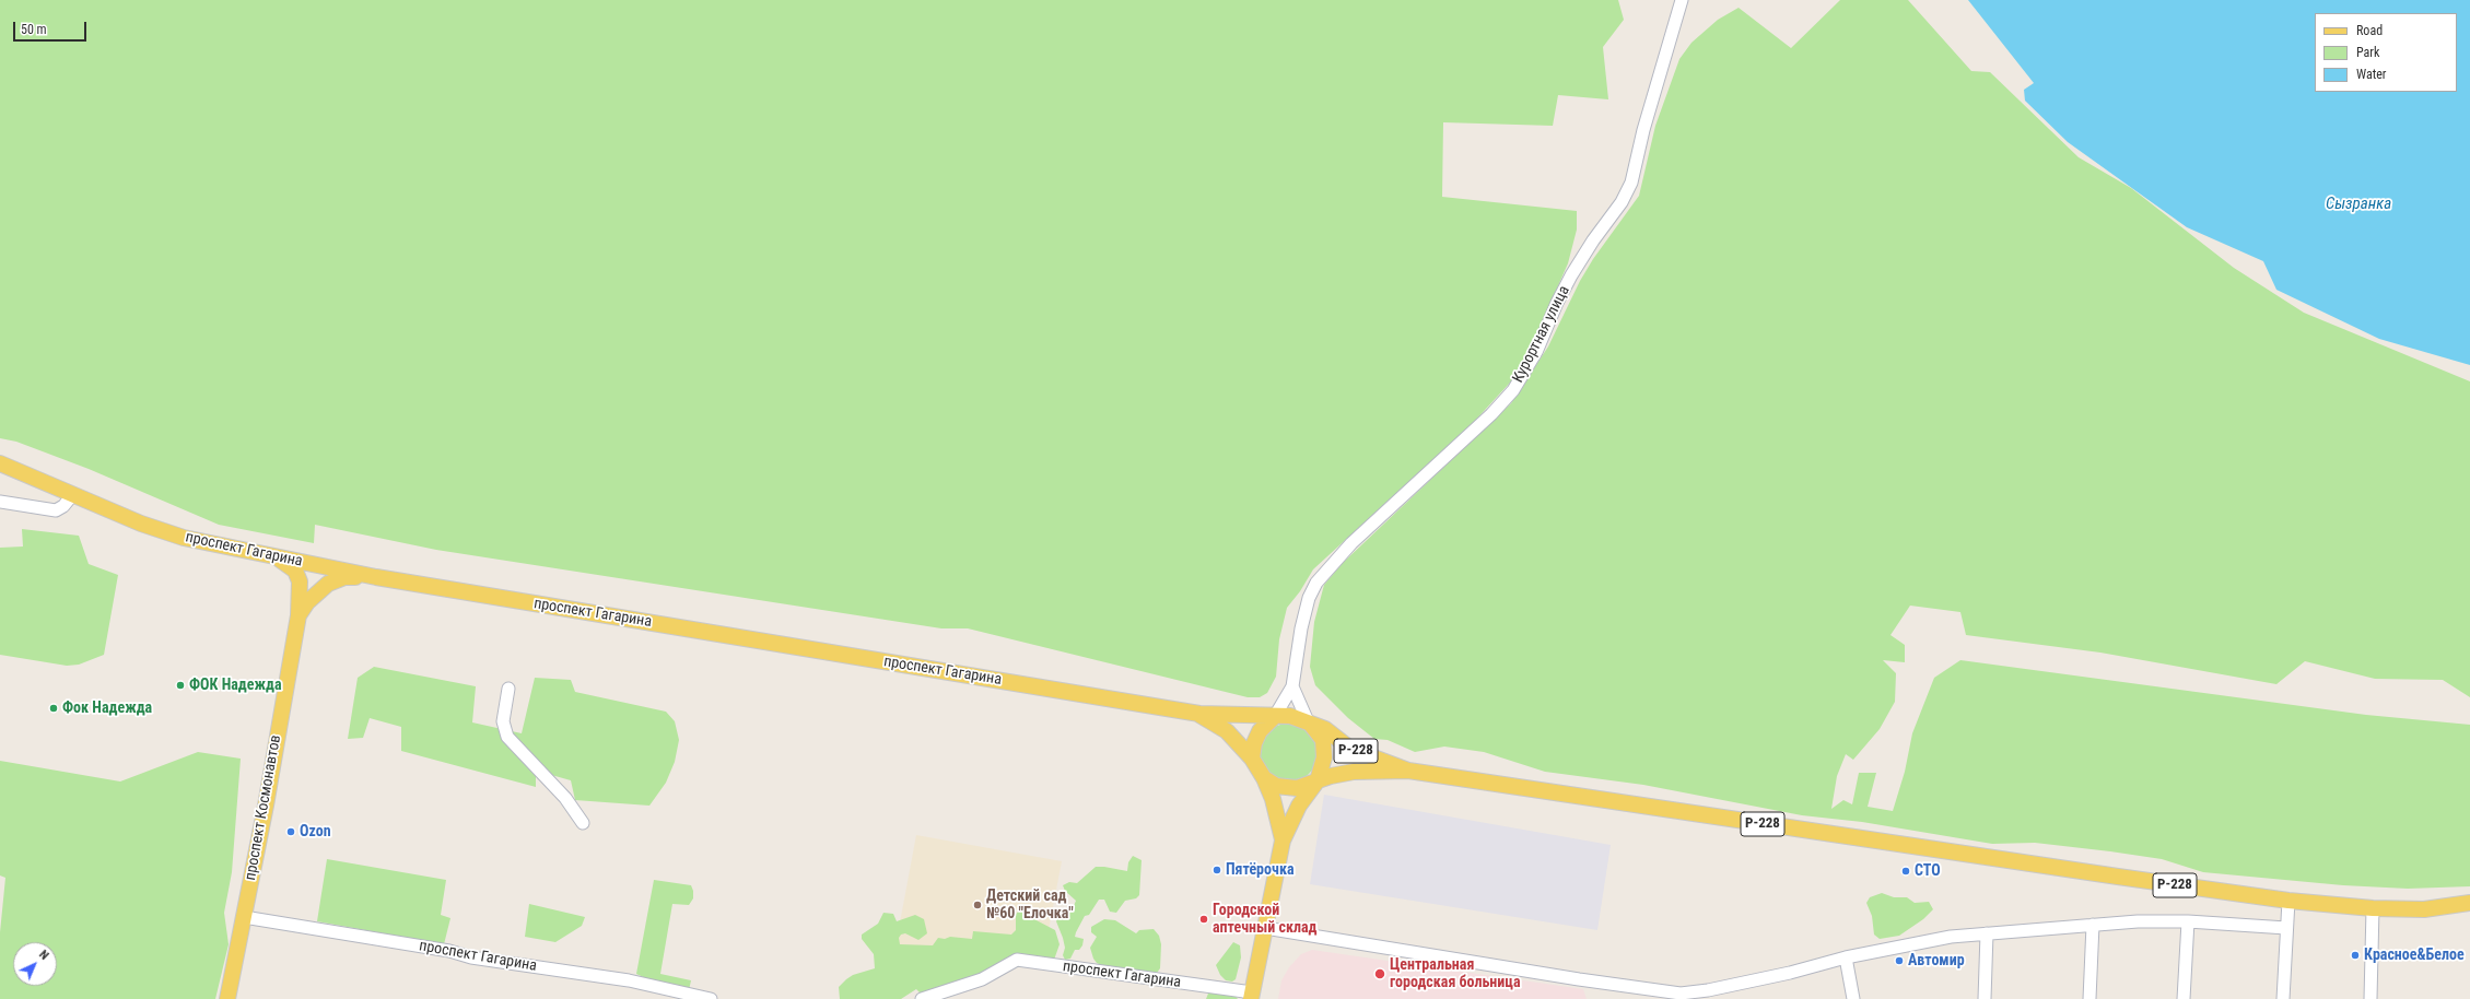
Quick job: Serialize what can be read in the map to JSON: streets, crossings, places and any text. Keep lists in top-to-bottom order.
{
  "streets": {
    "main road": ["проспект Гагарина", "Р-228", "проспект Космонавтов"],
    "street": ["Курортная улица"]
  },
  "crossings": [
    ["Курортная улица", "проспект Гагарина"],
    ["Курортная улица", "Р-228"],
    ["проспект Гагарина", "Р-228"],
    ["проспект Гагарина", "проспект Космонавтов"]
  ],
  "water": ["Сызранка"],
  "places": [
    "ФОК Надежда",
    "Фок Надежда",
    "Ozon",
    "Пятёрочка",
    "СТО",
    "Детский сад №60 \"Елочка\"",
    "Городской аптечный склад",
    "Красное&Белое",
    "Автомир",
    "Центральная городская больница"
  ],
  "legend": ["Road", "Park", "Water"],
  "scale_bar": "50 m",
  "north": "top right"
}
